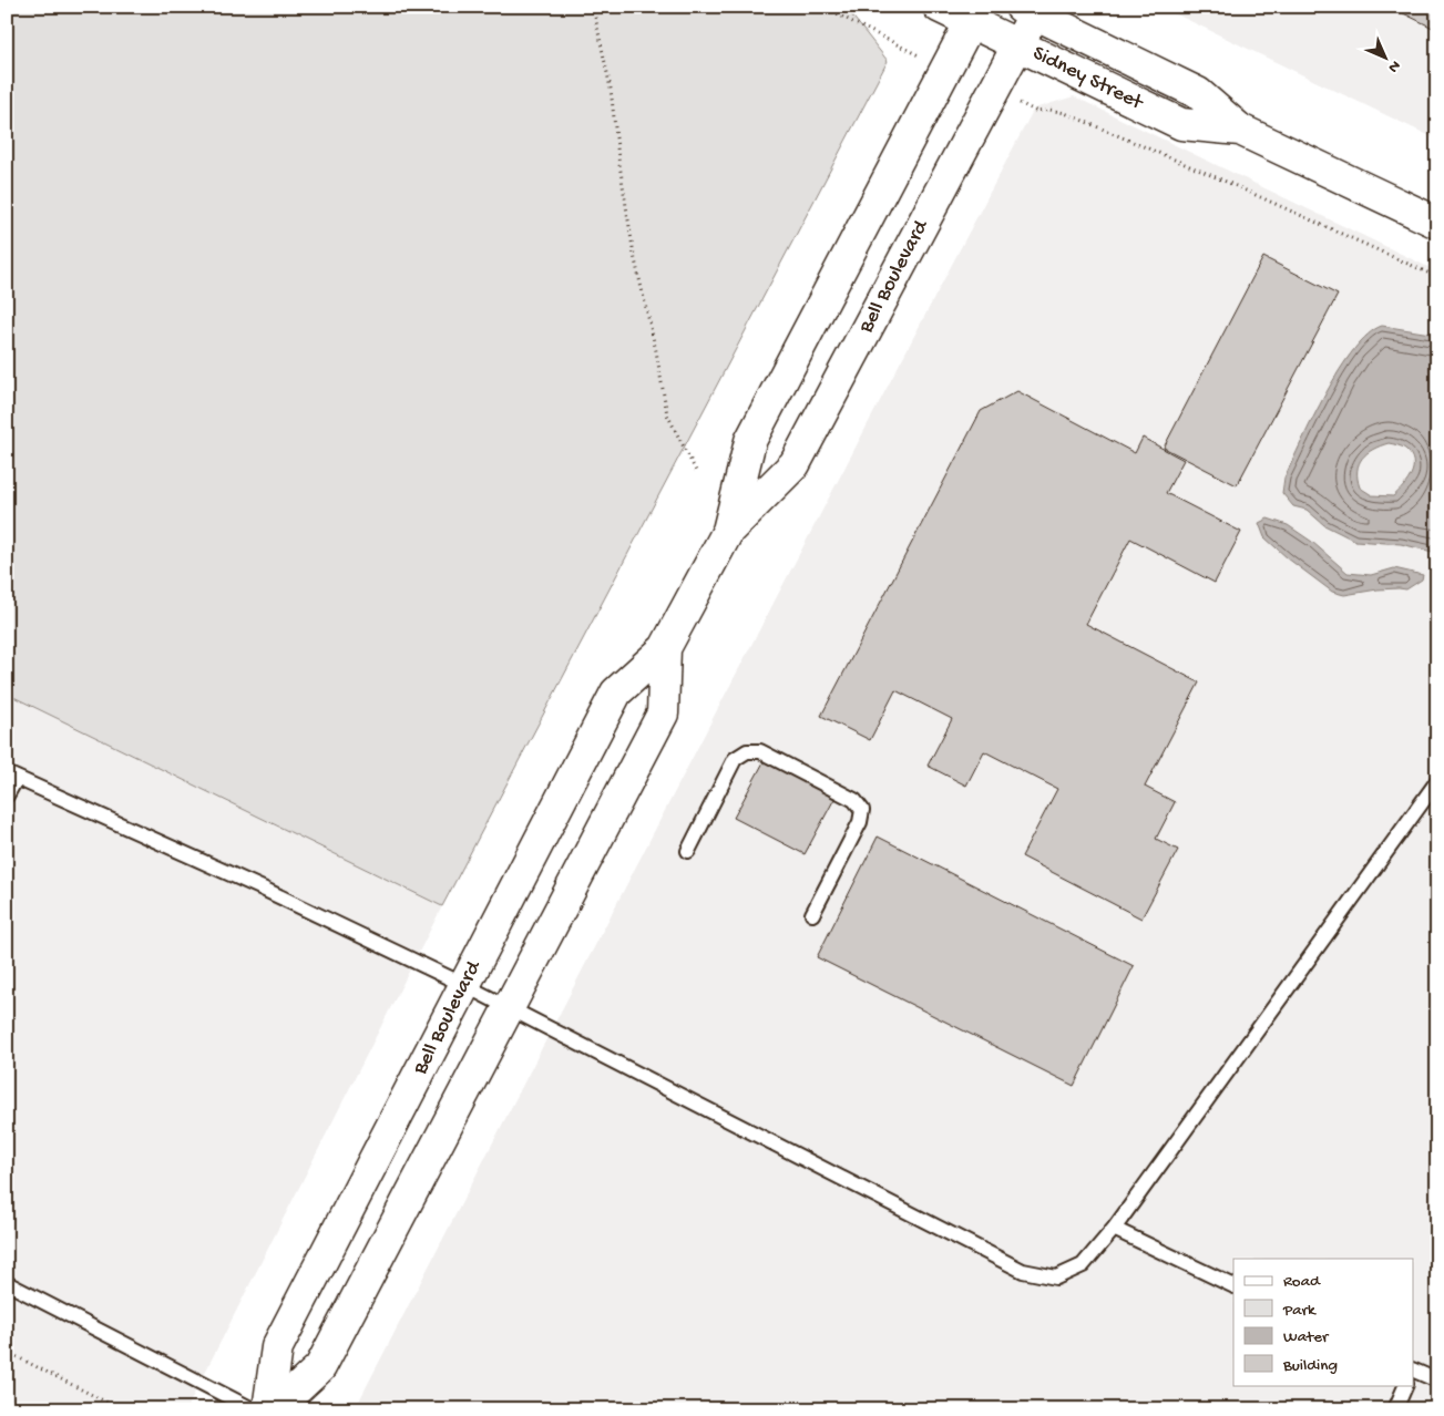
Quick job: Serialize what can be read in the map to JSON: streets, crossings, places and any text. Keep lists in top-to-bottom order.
{
  "streets": {
    "main road": ["Sidney Street", "Bell Boulevard"]
  },
  "crossings": [
    ["Sidney Street", "Bell Boulevard"]
  ],
  "legend": [
    "Road",
    "Park",
    "Water",
    "Building"
  ],
  "north": "bottom right"
}
